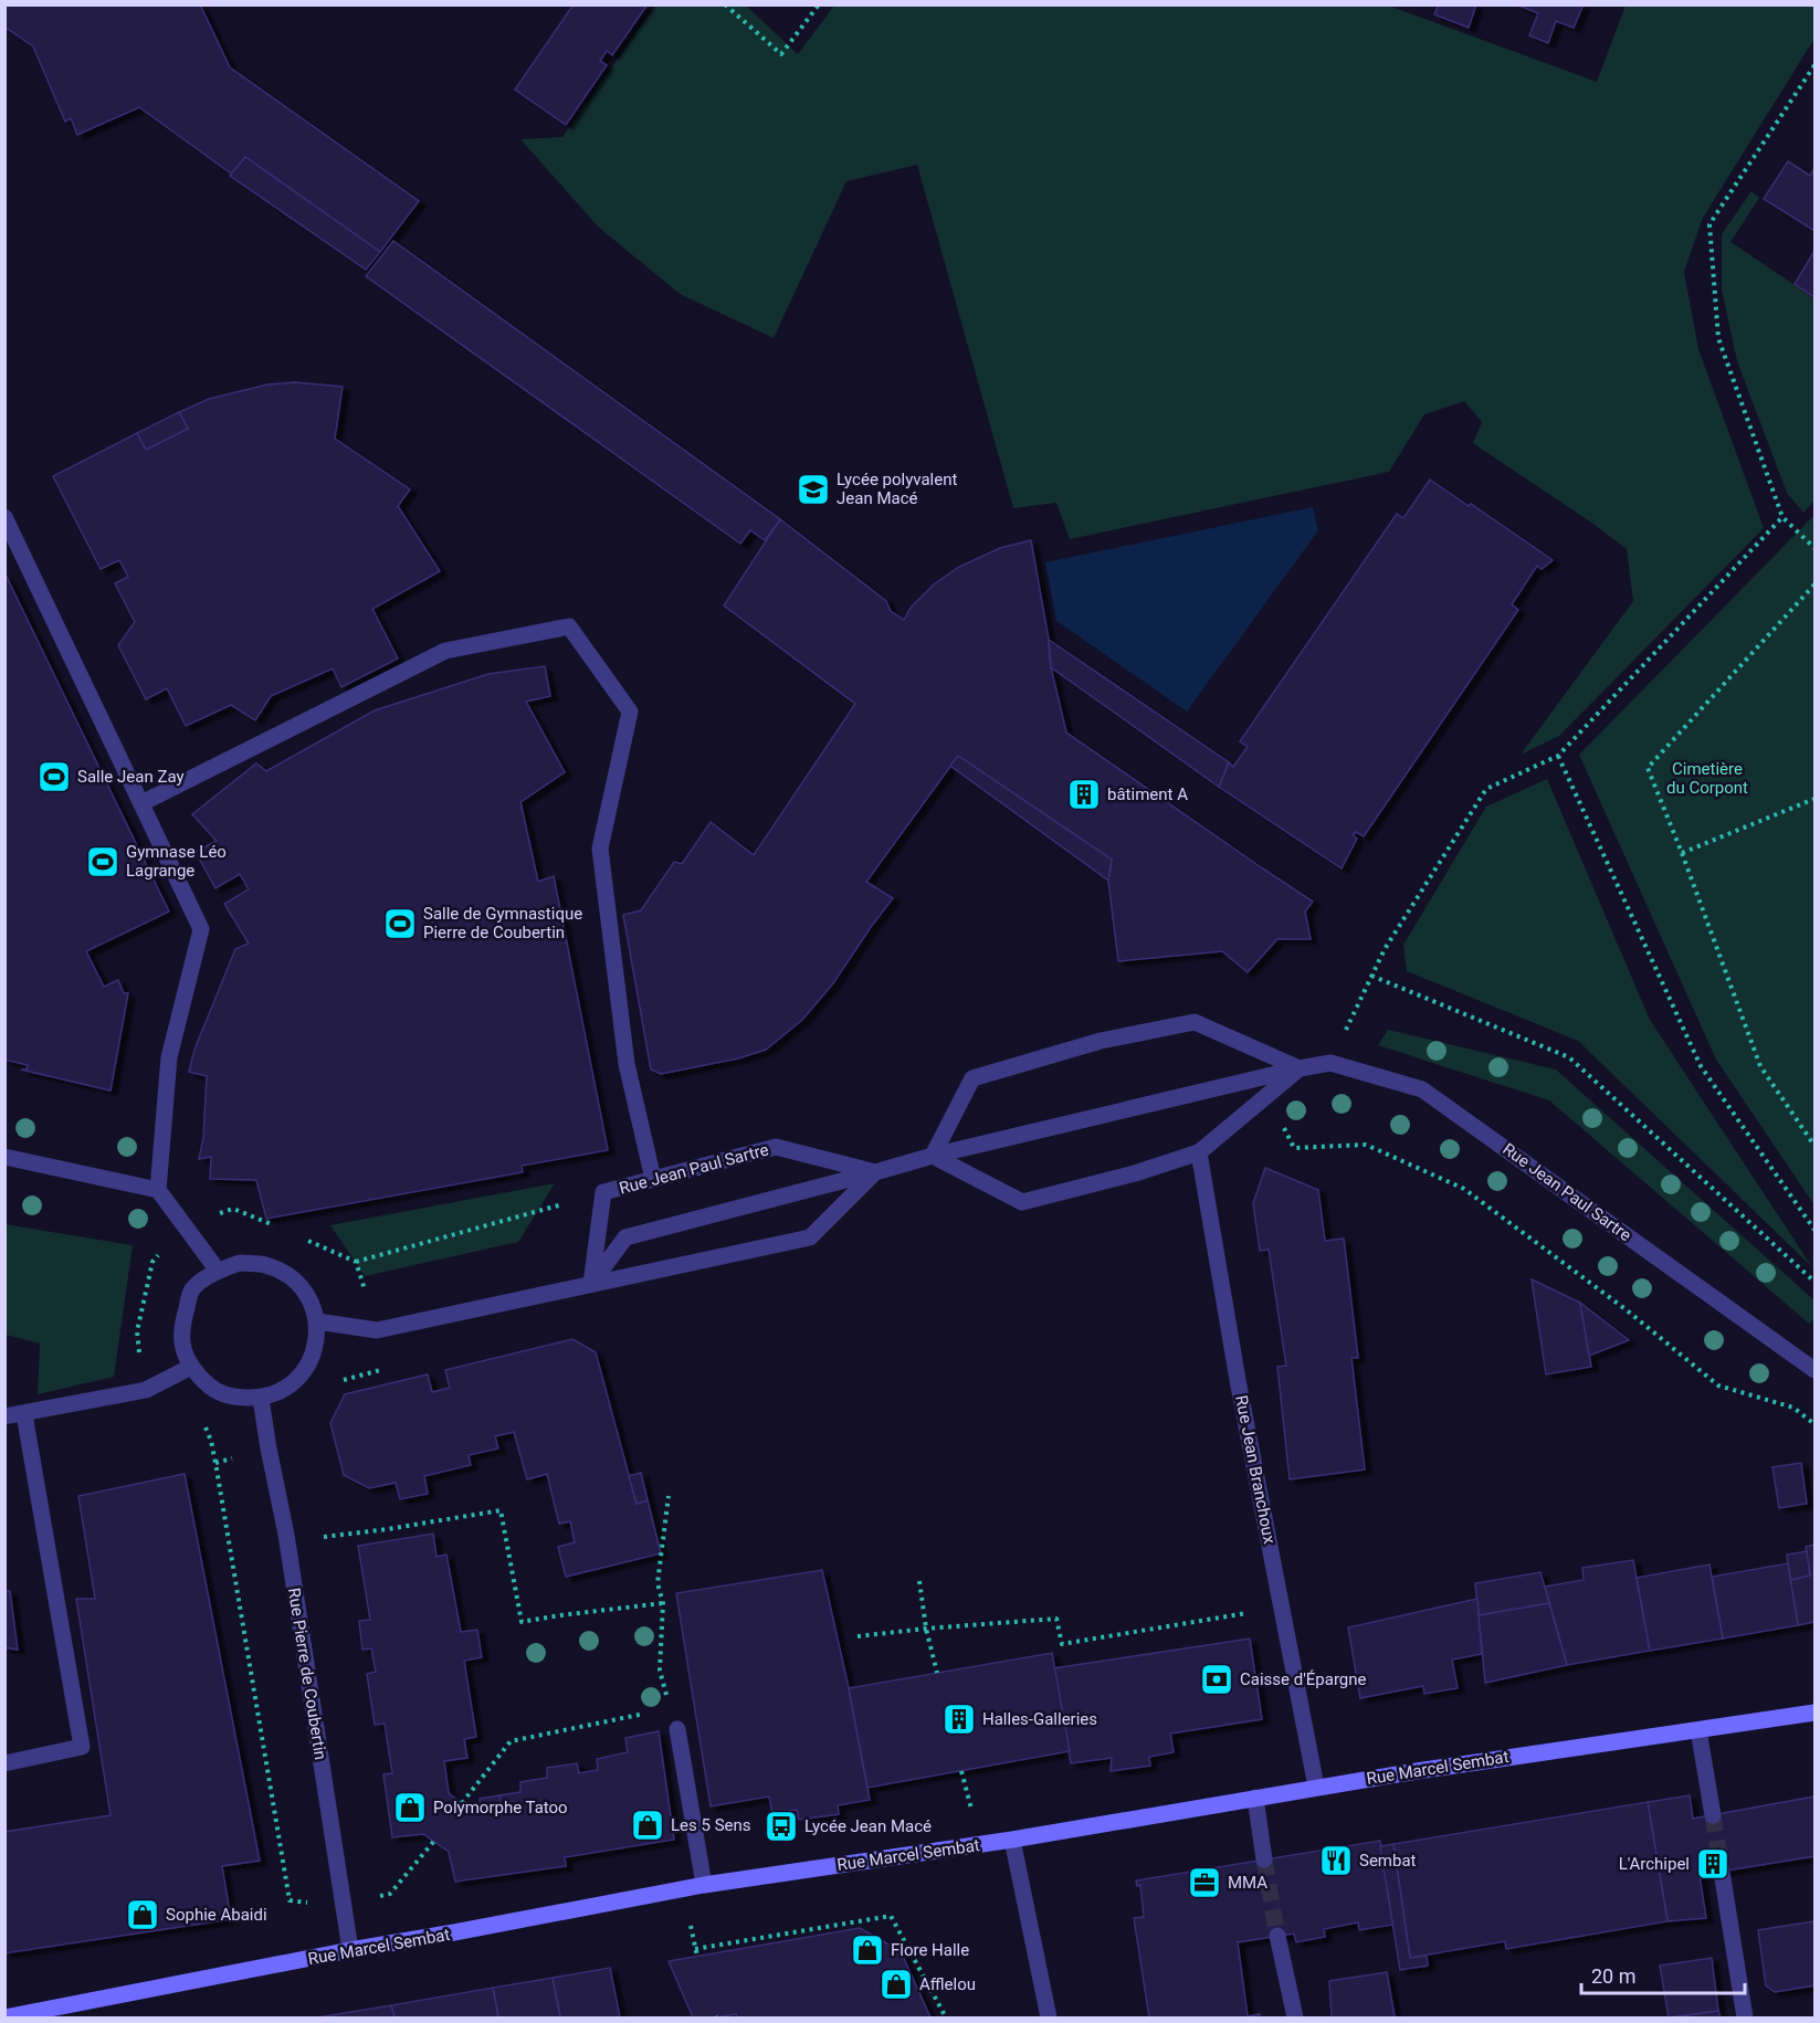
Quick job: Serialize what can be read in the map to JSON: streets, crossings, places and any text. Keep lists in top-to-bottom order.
{
  "streets": {
    "street": [
      "Rue Jean Paul Sartre",
      "Rue Jean Branchoux",
      "Rue Pierre de Coubertin",
      "Rue Marcel Sembat"
    ]
  },
  "crossings": [
    ["Rue Jean Branchoux", "Rue Marcel Sembat"],
    ["Rue Pierre de Coubertin", "Rue Marcel Sembat"]
  ],
  "parks": ["Cimetière du Corpont"],
  "places": {
    "school or university": ["Lycée polyvalent Jean Macé"],
    "sports": ["Salle Jean Zay", "Gymnase Léo Lagrange", "Salle de Gymnastique Pierre de Coubertin"],
    "building": ["bâtiment A", "Halles-Galleries", "L'Archipel"],
    "bank": ["Caisse d'Épargne"],
    "shop": [
      "Polymorphe Tatoo",
      "Les 5 Sens",
      "Sophie Abaidi",
      "Flore Halle",
      "Afflelou"
    ],
    "bus stop": ["Lycée Jean Macé"],
    "restaurant": ["Sembat"],
    "office": ["MMA"]
  },
  "scale_bar": "20 m"
}
